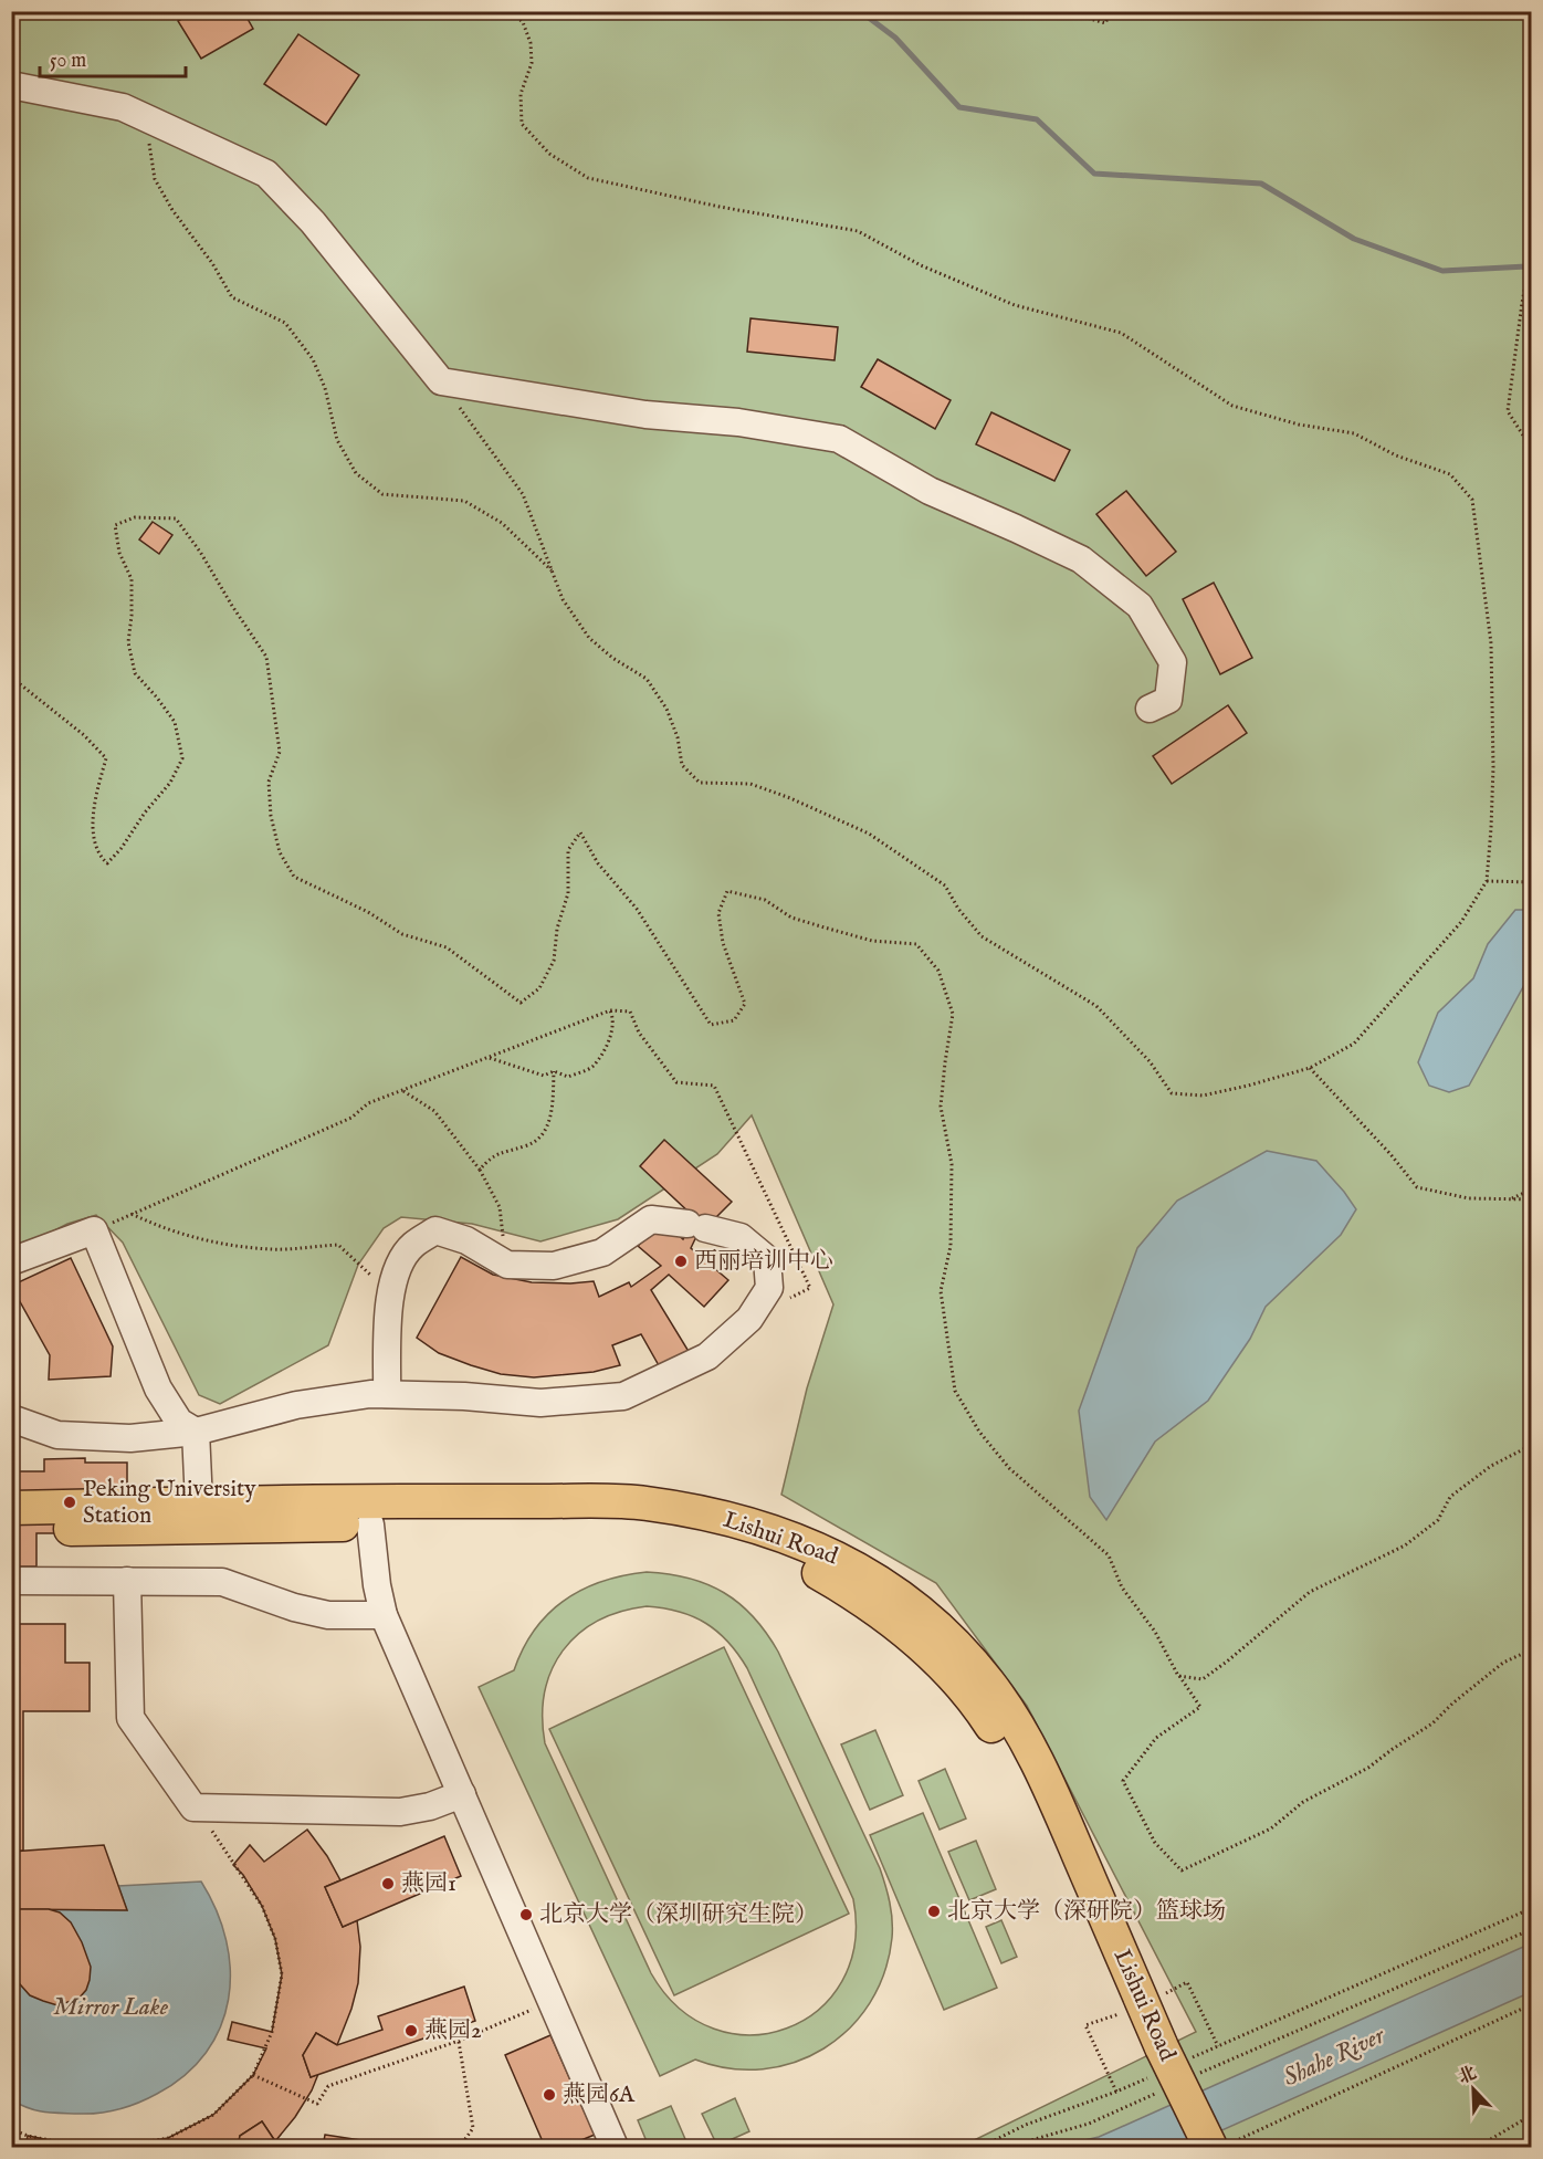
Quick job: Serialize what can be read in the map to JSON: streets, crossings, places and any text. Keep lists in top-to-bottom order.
{
  "streets": {
    "main road": ["Lishui Road"]
  },
  "water": ["Mirror Lake", "Shahe River"],
  "places": [
    "西丽培训中心",
    "Peking University Station",
    "燕园1",
    "北京大学（深研院）篮球场",
    "北京大学（深圳研究生院）",
    "燕园2",
    "燕园6A"
  ],
  "scale_bar": "50 m",
  "north": "top left"
}
